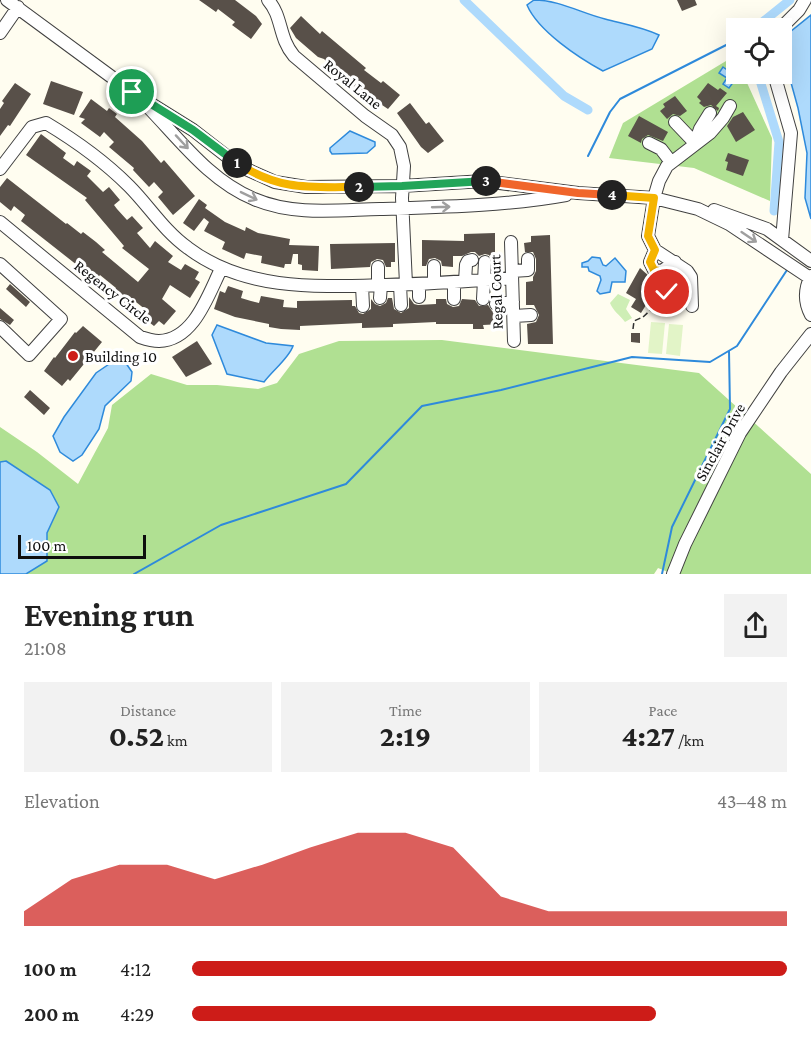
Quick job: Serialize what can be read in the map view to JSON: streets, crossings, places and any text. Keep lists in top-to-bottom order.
{
  "streets": {
    "street": [
      "Royal Lane",
      "Regency Circle",
      "Regal Court",
      "Sinclair Drive"
    ]
  },
  "places": ["Building 10"],
  "scale_bar": "100 m",
  "page": {
    "pins": [
      "1",
      "3",
      "2",
      "4"
    ],
    "scale": "100 m",
    "heading": ["Evening run", "21:08"],
    "stats": [
      ["Distance", "0.52 km"],
      ["Time", "2:19"],
      ["Pace", "4:27 /km"]
    ],
    "chart": ["Elevation", "43–48 m"],
    "list": [
      {
        "name": "100 m",
        "note": "4:12"
      },
      {
        "name": "200 m",
        "note": "4:29"
      }
    ]
  }
}
